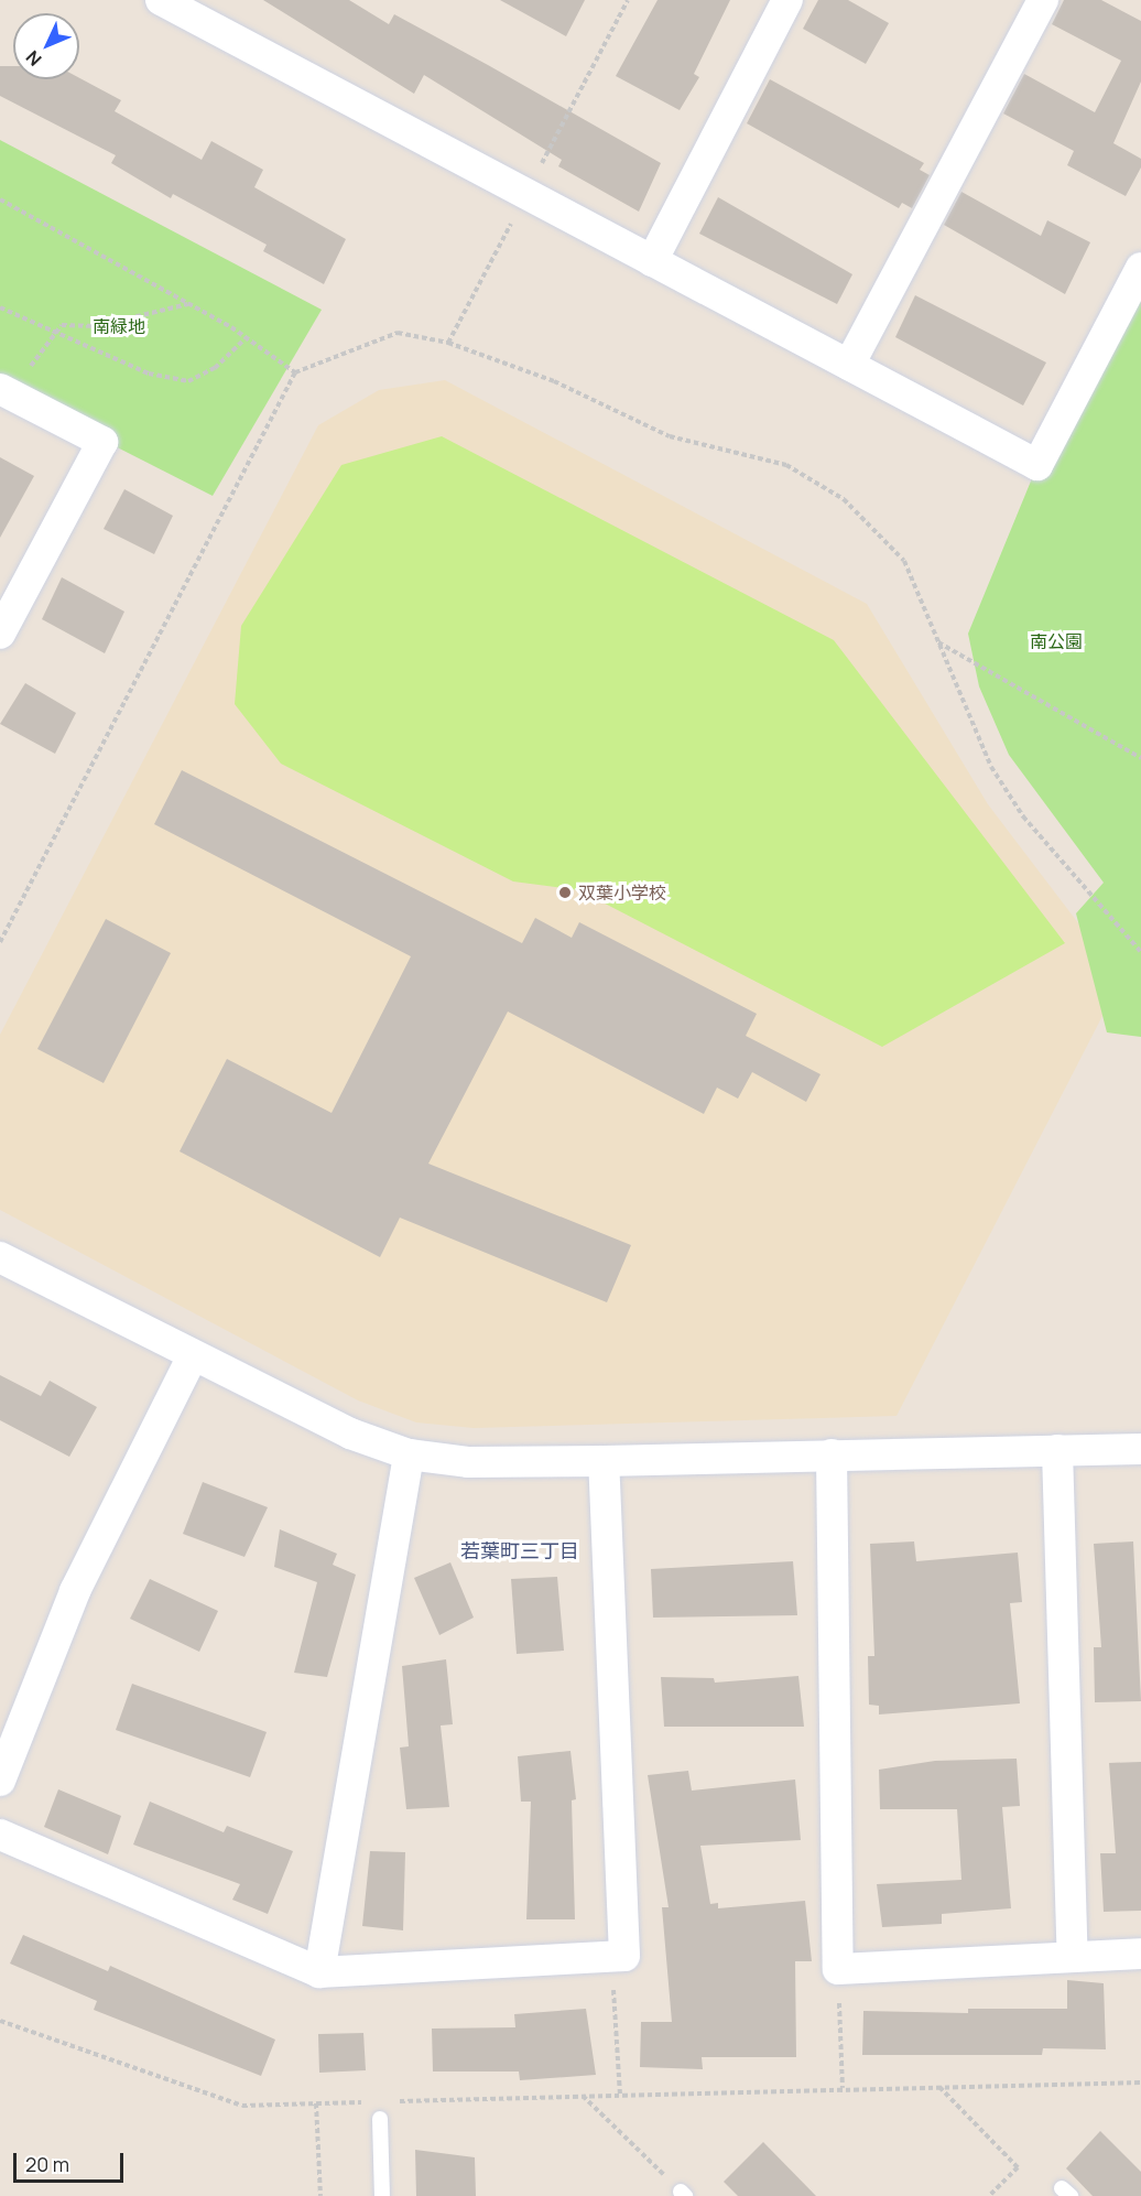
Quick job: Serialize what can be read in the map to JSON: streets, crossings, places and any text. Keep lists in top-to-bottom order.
{
  "districts": ["若葉町三丁目"],
  "parks": ["南緑地", "南公園"],
  "places": ["双葉小学校"],
  "scale_bar": "20 m",
  "north": "bottom left"
}
